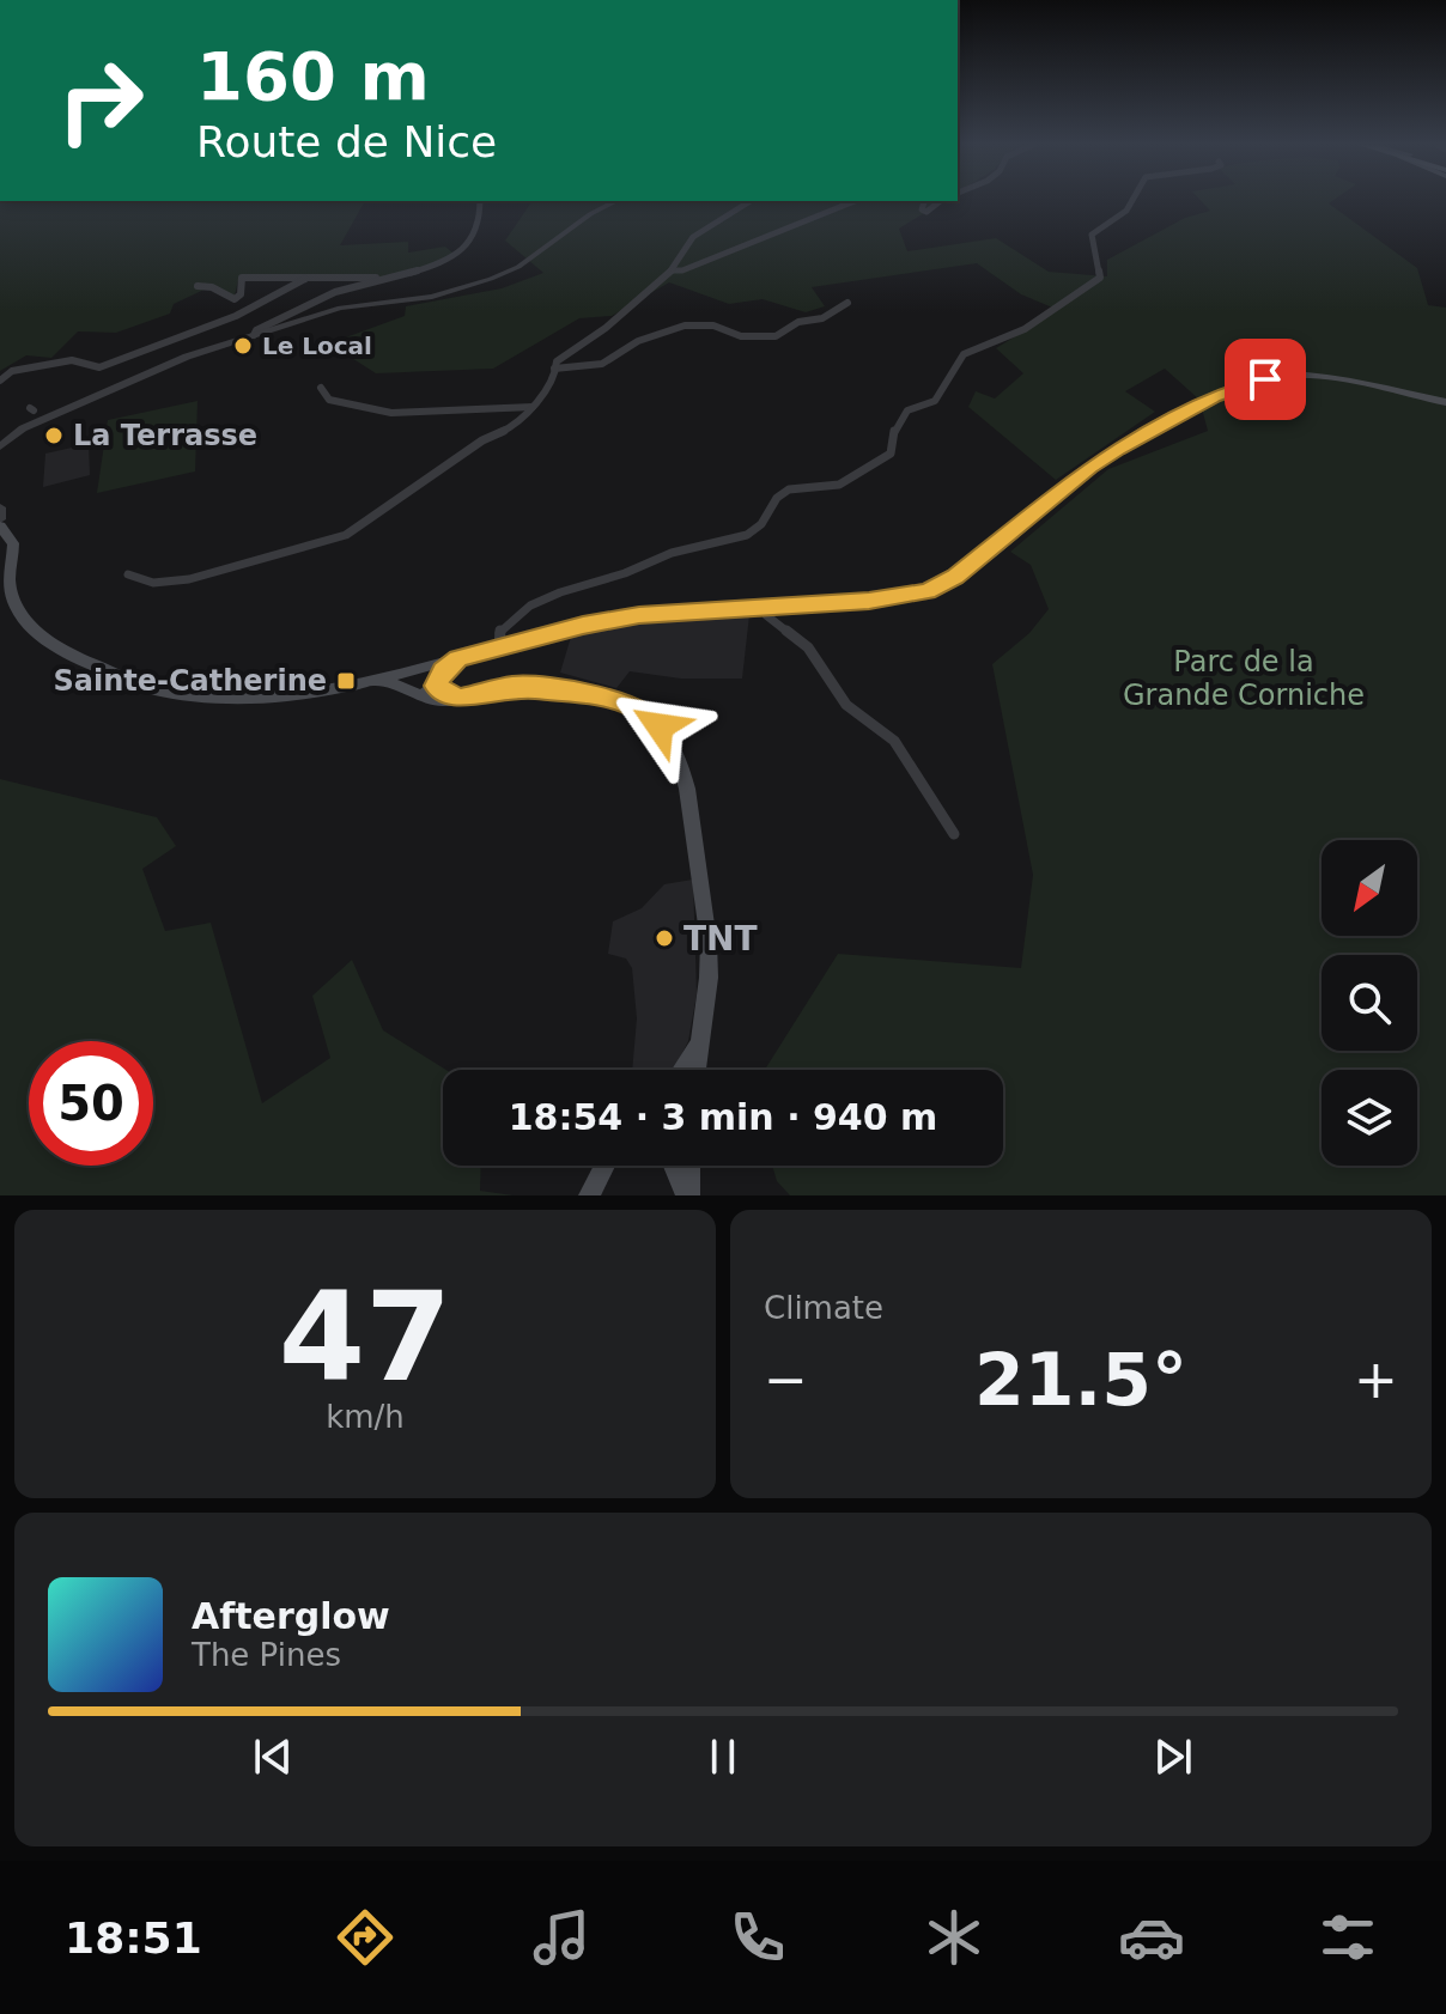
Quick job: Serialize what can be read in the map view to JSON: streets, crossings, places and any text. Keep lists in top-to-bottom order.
{
  "parks": ["Parc de la Grande Corniche"],
  "places": {
    "other": ["Le Local", "La Terrasse", "TNT"],
    "transit": ["Sainte-Catherine"]
  },
  "north": "bottom left",
  "page": {
    "turn": ["160 m", "Route de Nice"],
    "limit": "50",
    "trip": "18:54 · 3 min · 940 m",
    "tile": [
      ["47", "km/h"],
      "Climate"
    ],
    "heat": ["−", "21.5°", "+"],
    "song": ["Afterglow", "The Pines"],
    "tabs": "18:51"
  }
}
